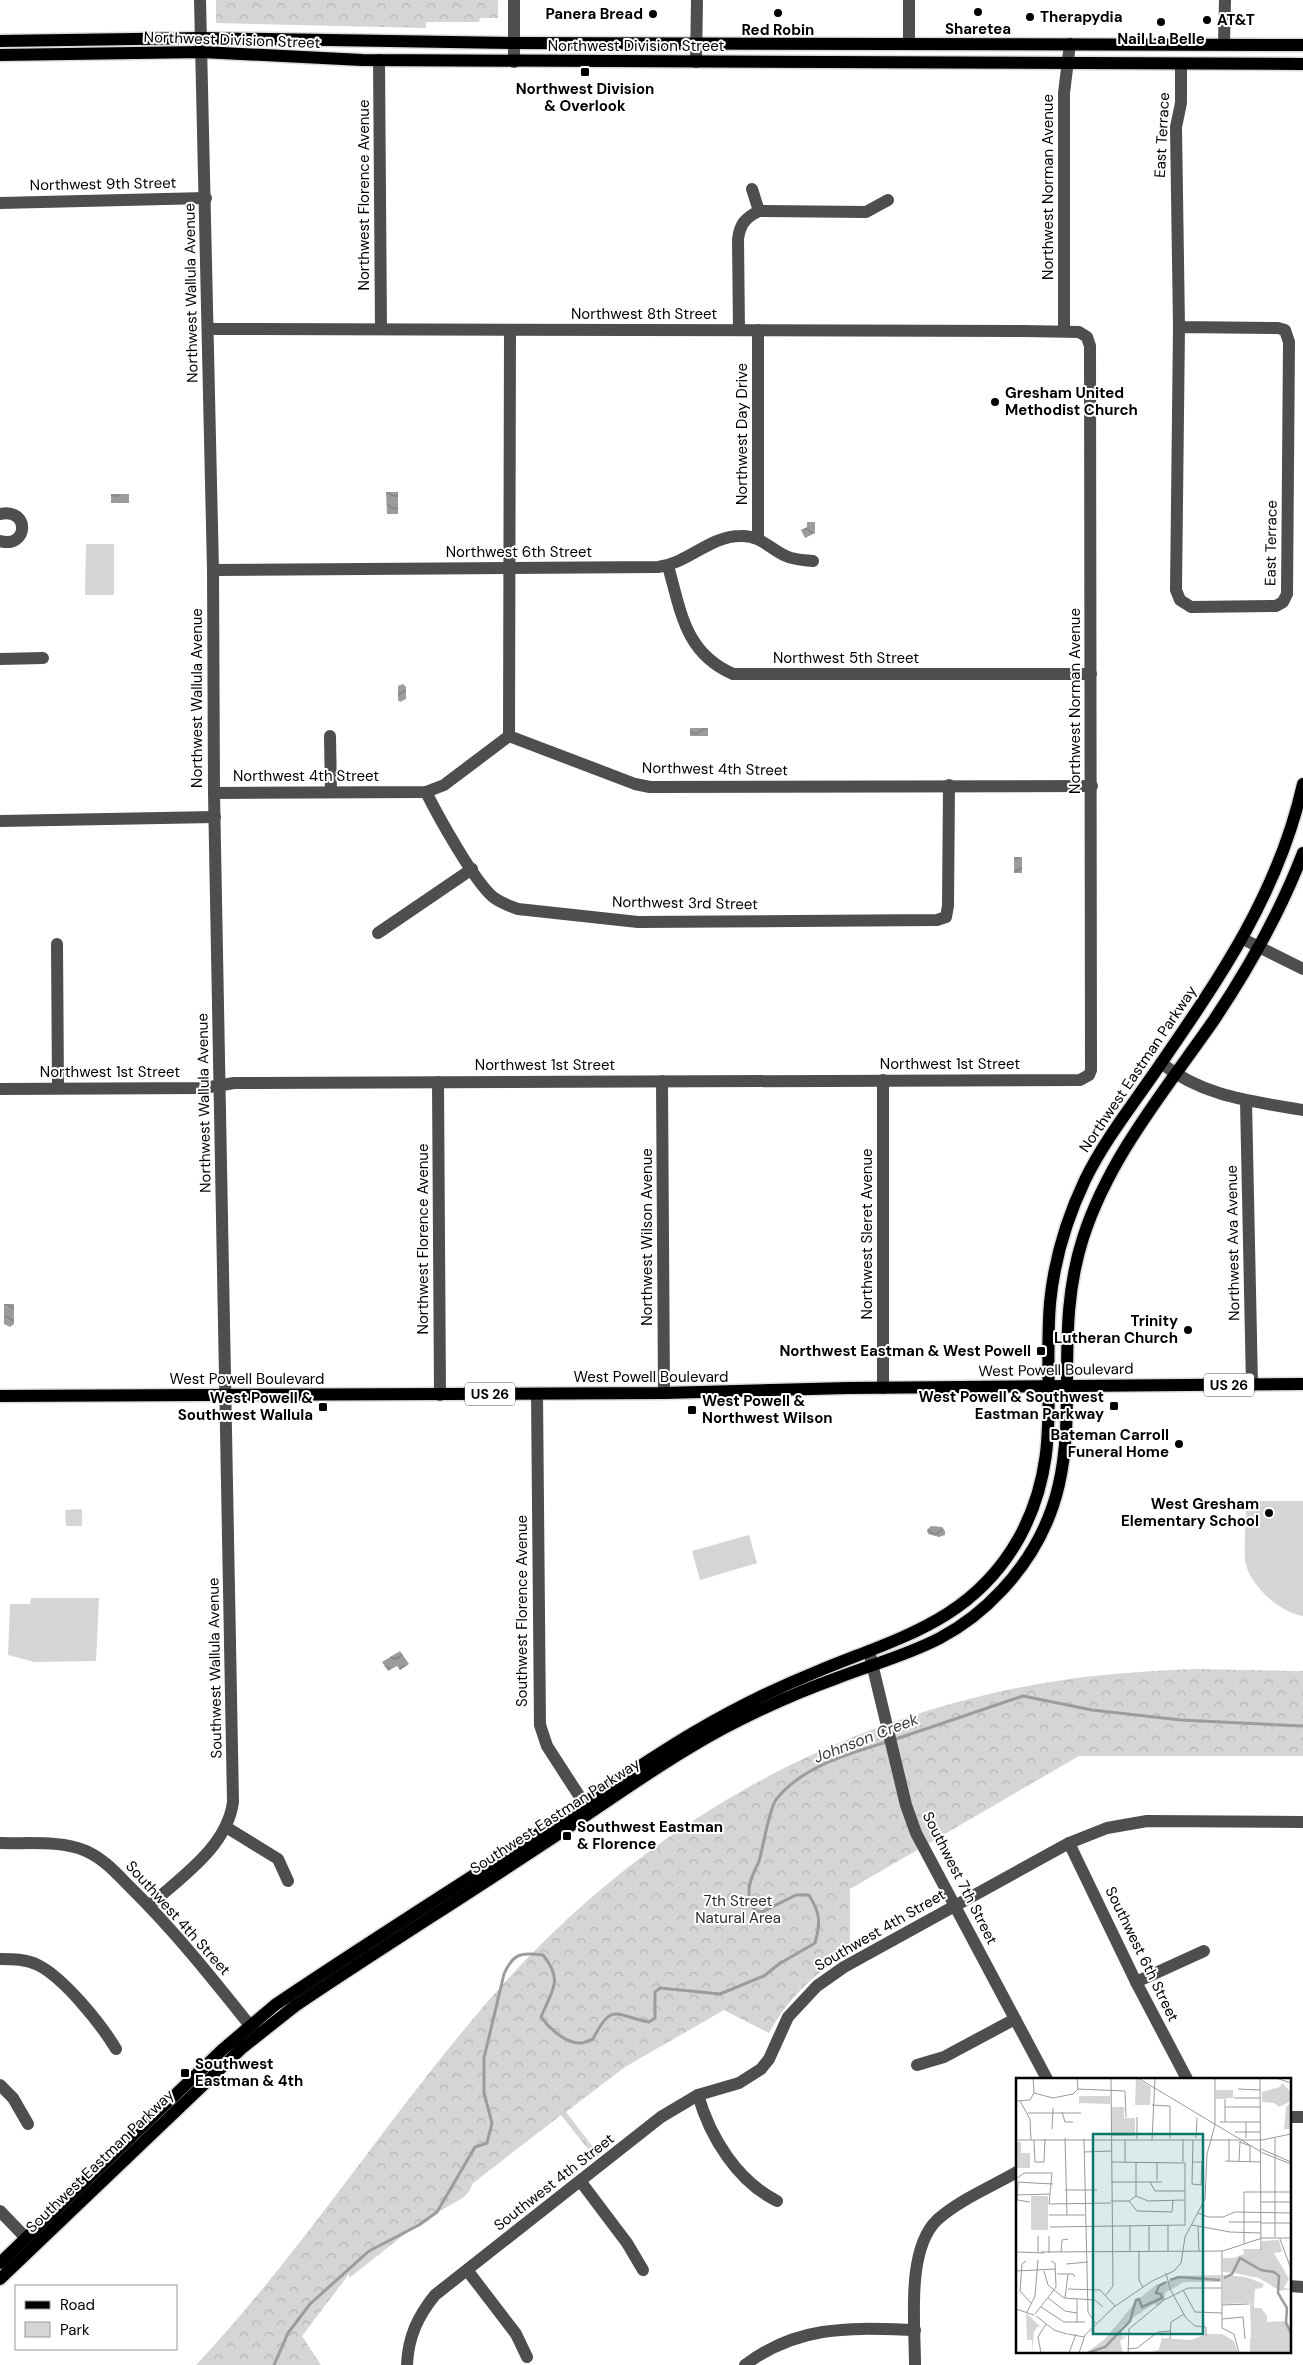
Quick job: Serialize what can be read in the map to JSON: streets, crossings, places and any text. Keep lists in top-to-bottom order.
{
  "streets": {
    "main road": [
      "Northwest Division Street",
      "Northwest Eastman Parkway",
      "West Powell Boulevard",
      "US 26",
      "Southwest Eastman Parkway"
    ],
    "street": [
      "East Terrace",
      "Northwest 9th Street",
      "Northwest Norman Avenue",
      "Northwest Florence Avenue",
      "Northwest Wallula Avenue",
      "Northwest 8th Street",
      "Northwest Day Drive",
      "Northwest 6th Street",
      "Northwest 5th Street",
      "Northwest 4th Street",
      "Northwest 3rd Street",
      "Northwest 1st Street",
      "Northwest Sleret Avenue",
      "Northwest Wilson Avenue",
      "Northwest Ava Avenue",
      "Southwest Florence Avenue",
      "Southwest Wallula Avenue",
      "Southwest 7th Street",
      "Southwest 4th Street",
      "Southwest 6th Street"
    ]
  },
  "crossings": [
    ["Northwest Division Street", "East Terrace"],
    ["Northwest Division Street", "Northwest Norman Avenue"],
    ["Northwest Division Street", "Northwest Florence Avenue"],
    ["Northwest Division Street", "Northwest Wallula Avenue"],
    ["Northwest 9th Street", "Northwest Wallula Avenue"],
    ["Northwest Norman Avenue", "Northwest 8th Street"],
    ["Northwest Norman Avenue", "Northwest 5th Street"],
    ["Northwest Norman Avenue", "Northwest 4th Street"],
    ["Northwest Norman Avenue", "Northwest 1st Street"],
    ["Northwest Florence Avenue", "Northwest 8th Street"],
    ["Northwest Florence Avenue", "Northwest 1st Street"],
    ["Northwest Florence Avenue", "West Powell Boulevard"],
    ["Northwest Wallula Avenue", "Northwest 8th Street"],
    ["Northwest Wallula Avenue", "Northwest 6th Street"],
    ["Northwest Wallula Avenue", "Northwest 4th Street"],
    ["Northwest Wallula Avenue", "Northwest 1st Street"],
    ["Northwest Wallula Avenue", "West Powell Boulevard"],
    ["Northwest Wallula Avenue", "Southwest Wallula Avenue"],
    ["Northwest 8th Street", "Northwest Day Drive"],
    ["Northwest Day Drive", "Northwest 6th Street"],
    ["Northwest 6th Street", "Northwest 5th Street"],
    ["Northwest 4th Street", "Northwest 3rd Street"],
    ["Northwest 1st Street", "Northwest Sleret Avenue"],
    ["Northwest 1st Street", "Northwest Wilson Avenue"],
    ["Northwest Eastman Parkway", "West Powell Boulevard"],
    ["Northwest Eastman Parkway", "Southwest Eastman Parkway"],
    ["Northwest Sleret Avenue", "West Powell Boulevard"],
    ["Northwest Wilson Avenue", "West Powell Boulevard"],
    ["Northwest Ava Avenue", "West Powell Boulevard"],
    ["West Powell Boulevard", "Southwest Florence Avenue"],
    ["West Powell Boulevard", "Southwest Wallula Avenue"],
    ["West Powell Boulevard", "Southwest Eastman Parkway"],
    ["Southwest Florence Avenue", "Southwest Eastman Parkway"],
    ["Southwest Wallula Avenue", "Southwest 4th Street"],
    ["Southwest Eastman Parkway", "Southwest 7th Street"],
    ["Southwest Eastman Parkway", "Southwest 4th Street"],
    ["Southwest 7th Street", "Southwest 4th Street"],
    ["Southwest 4th Street", "Southwest 6th Street"]
  ],
  "water": ["Johnson Creek"],
  "parks": ["7th Street Natural Area"],
  "places": {
    "other": [
      "Sharetea",
      "Red Robin",
      "Panera Bread",
      "Therapydia",
      "AT&T",
      "Nail La Belle",
      "Gresham United Methodist Church",
      "Trinity Lutheran Church",
      "Bateman Carroll Funeral Home",
      "West Gresham Elementary School"
    ],
    "transit": [
      "Northwest Division & Overlook",
      "Northwest Eastman & West Powell",
      "West Powell & Southwest Eastman Parkway",
      "West Powell & Southwest Wallula",
      "West Powell & Northwest Wilson",
      "Southwest Eastman & Florence",
      "Southwest Eastman & 4th"
    ]
  },
  "legend": ["Road", "Park"]
}
